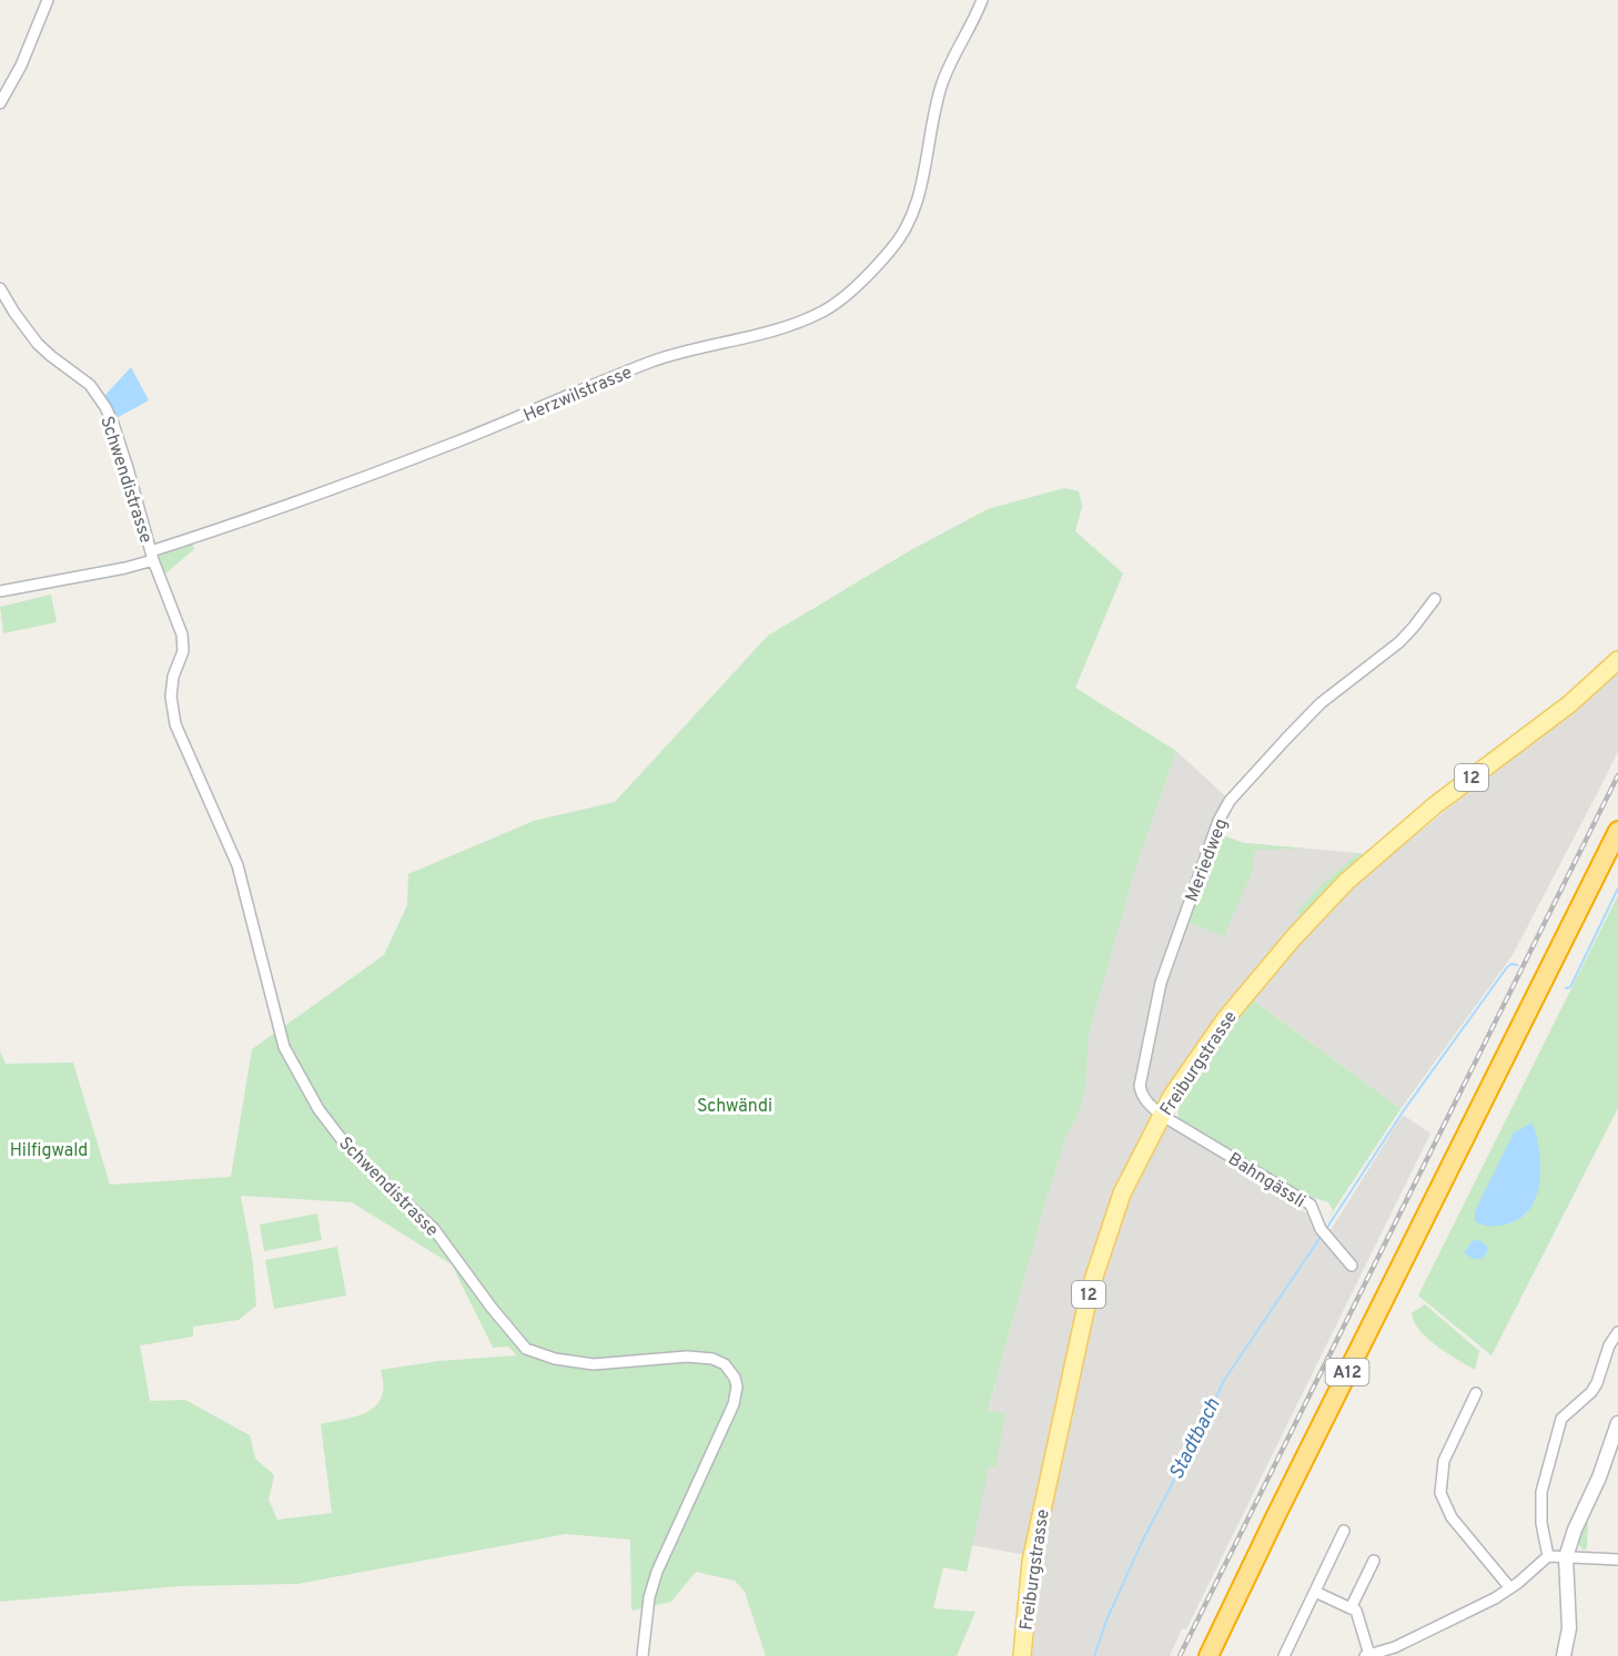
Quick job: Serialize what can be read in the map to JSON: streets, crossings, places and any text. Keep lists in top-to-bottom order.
{
  "streets": {
    "highway": ["A12"],
    "main road": ["12", "Freiburgstrasse"],
    "street": [
      "Herzwilstrasse",
      "Schwendistrasse",
      "Meriedweg",
      "Bahngässli"
    ]
  },
  "crossings": [
    ["Herzwilstrasse", "Schwendistrasse"],
    ["Meriedweg", "Freiburgstrasse"],
    ["Meriedweg", "Bahngässli"],
    ["Freiburgstrasse", "Bahngässli"]
  ],
  "water": ["Stadtbach"],
  "parks": ["Schwändi", "Hilfigwald"]
}
